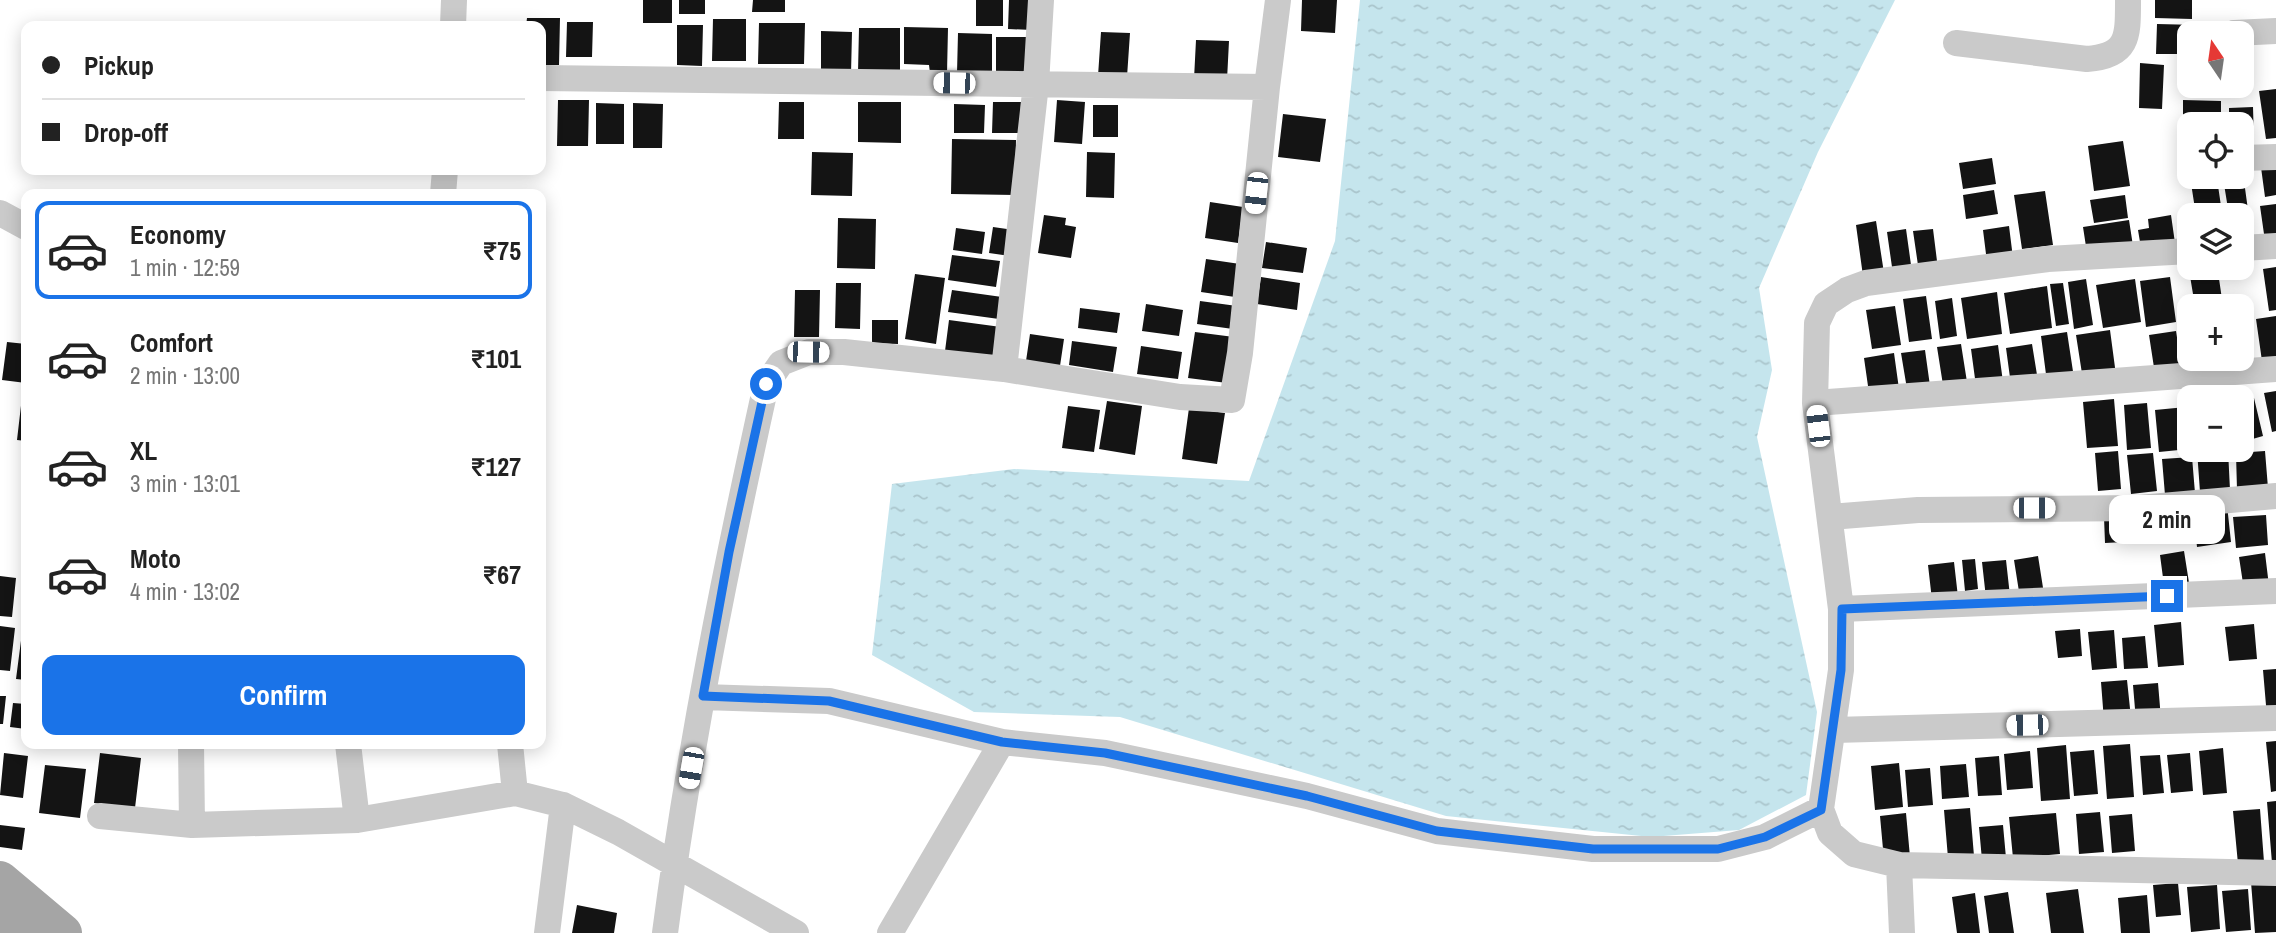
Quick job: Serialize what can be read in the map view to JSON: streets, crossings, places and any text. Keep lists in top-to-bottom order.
{
  "north": "top",
  "page": {
    "map_buttons": ["+", "−"],
    "banner": ["Pickup", "Drop-off"],
    "list": [
      {
        "name": "Economy",
        "note": "1 min · 12:59",
        "value": "₹75"
      },
      {
        "name": "Comfort",
        "note": "2 min · 13:00",
        "value": "₹101"
      },
      {
        "name": "XL",
        "note": "3 min · 13:01",
        "value": "₹127"
      },
      {
        "name": "Moto",
        "note": "4 min · 13:02",
        "value": "₹67"
      }
    ],
    "bubble": "2 min",
    "buttons": "Confirm"
  }
}
